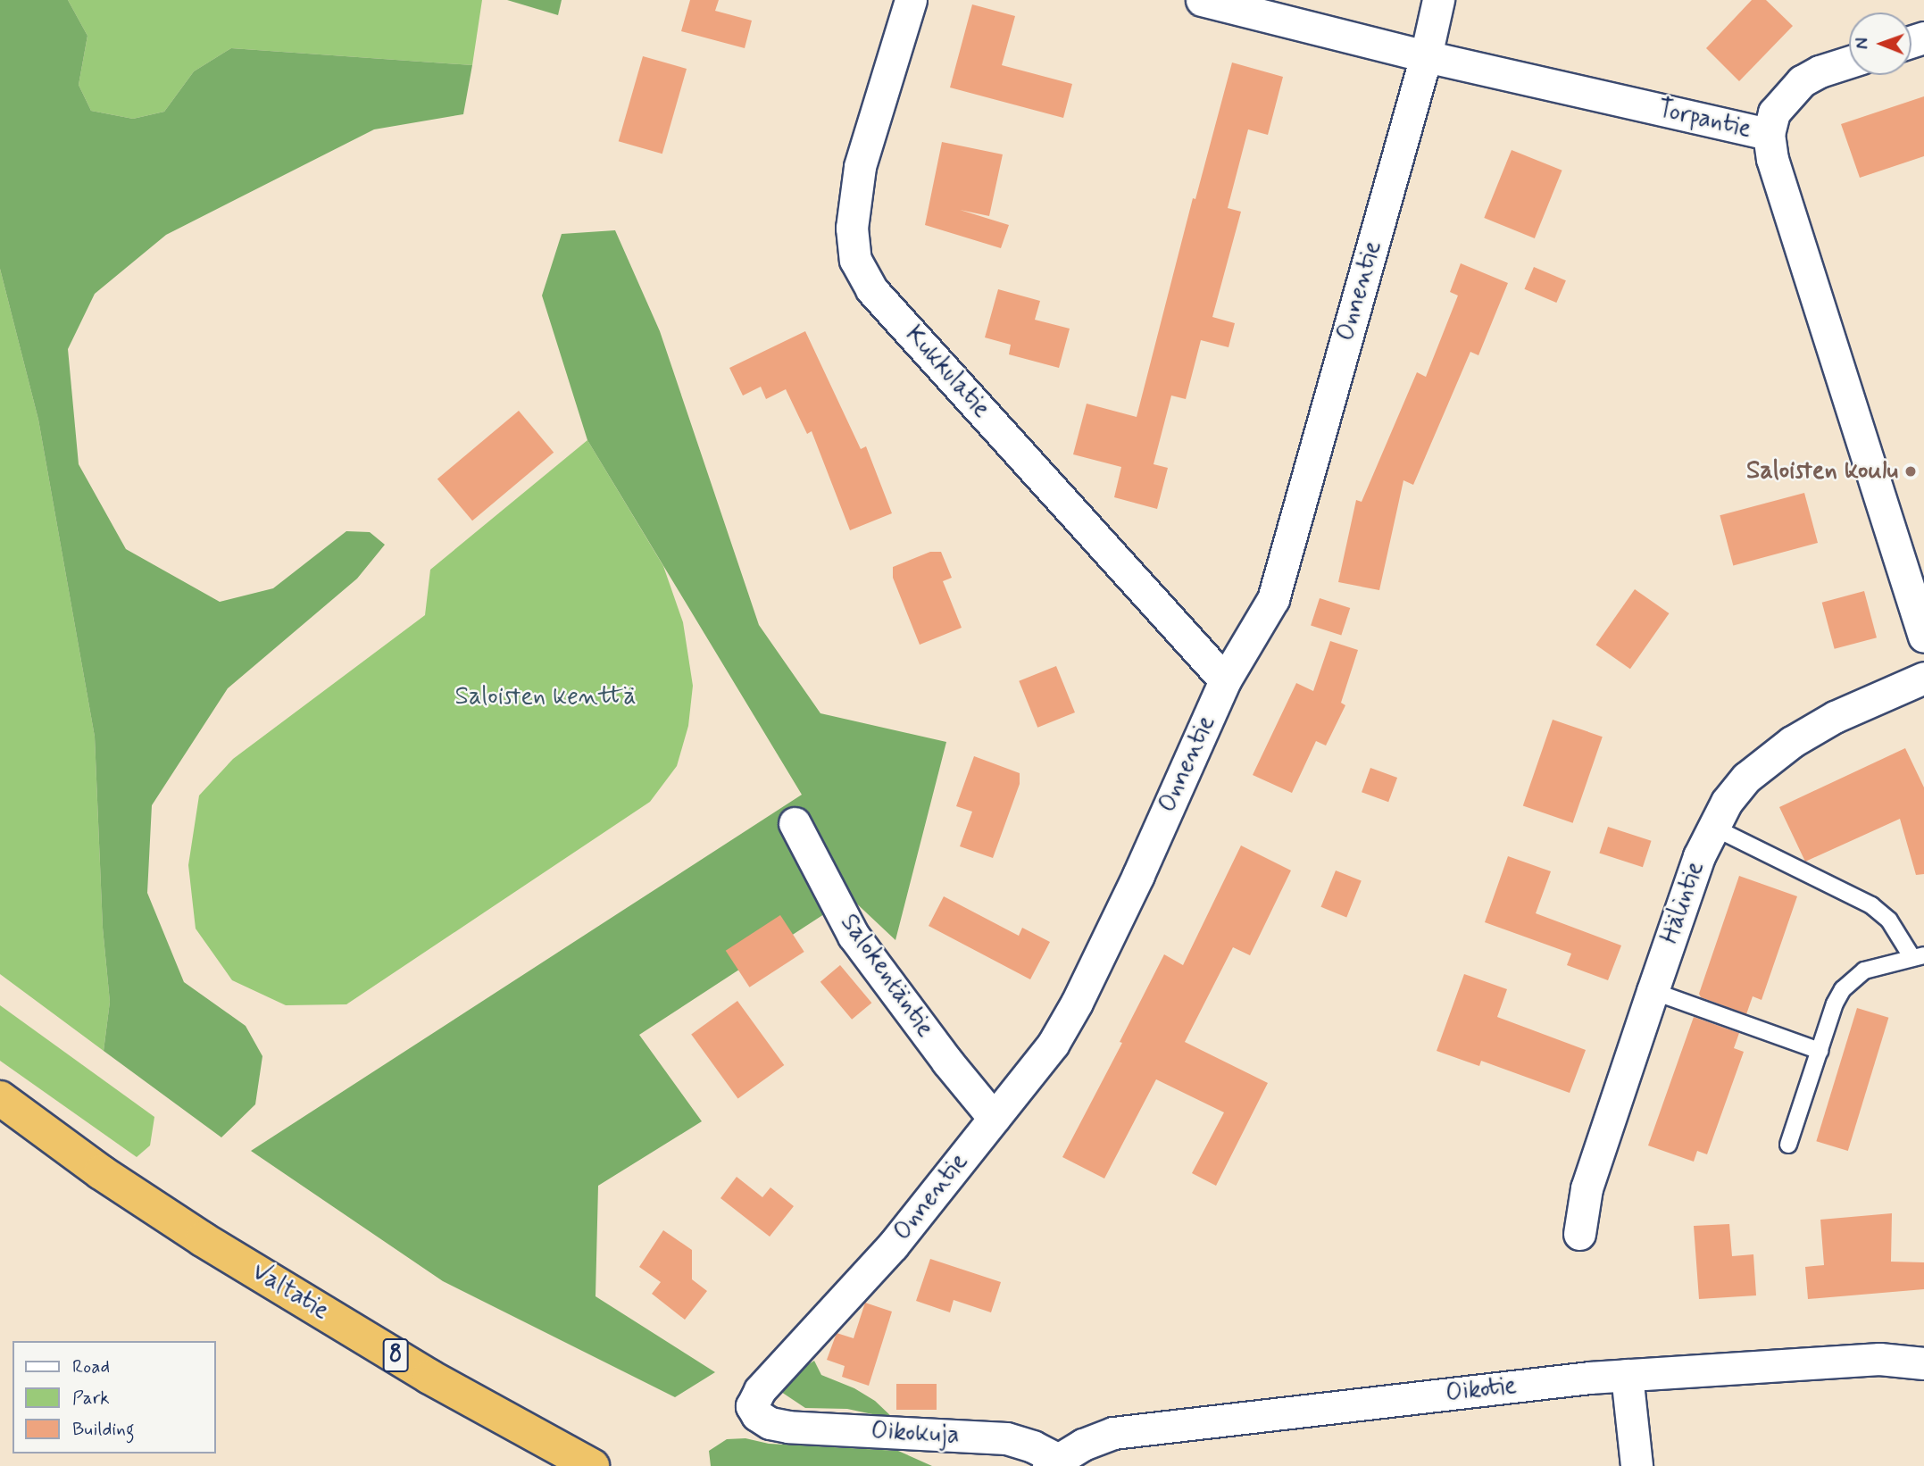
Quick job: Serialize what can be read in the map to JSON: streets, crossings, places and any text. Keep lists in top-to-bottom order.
{
  "streets": {
    "highway": ["Valtatie", "8"],
    "street": [
      "Torpantie",
      "Onnentie",
      "Kukkulatie",
      "Hälintie",
      "Salokentäntie",
      "Oikotie",
      "Oikokuja"
    ]
  },
  "crossings": [
    ["Torpantie", "Onnentie"],
    ["Onnentie", "Kukkulatie"],
    ["Onnentie", "Salokentäntie"],
    ["Onnentie", "Oikokuja"],
    ["Oikotie", "Oikokuja"]
  ],
  "parks": ["Saloisten kenttä"],
  "places": ["Saloisten koulu"],
  "legend": ["Road", "Park", "Building"],
  "north": "left"
}
